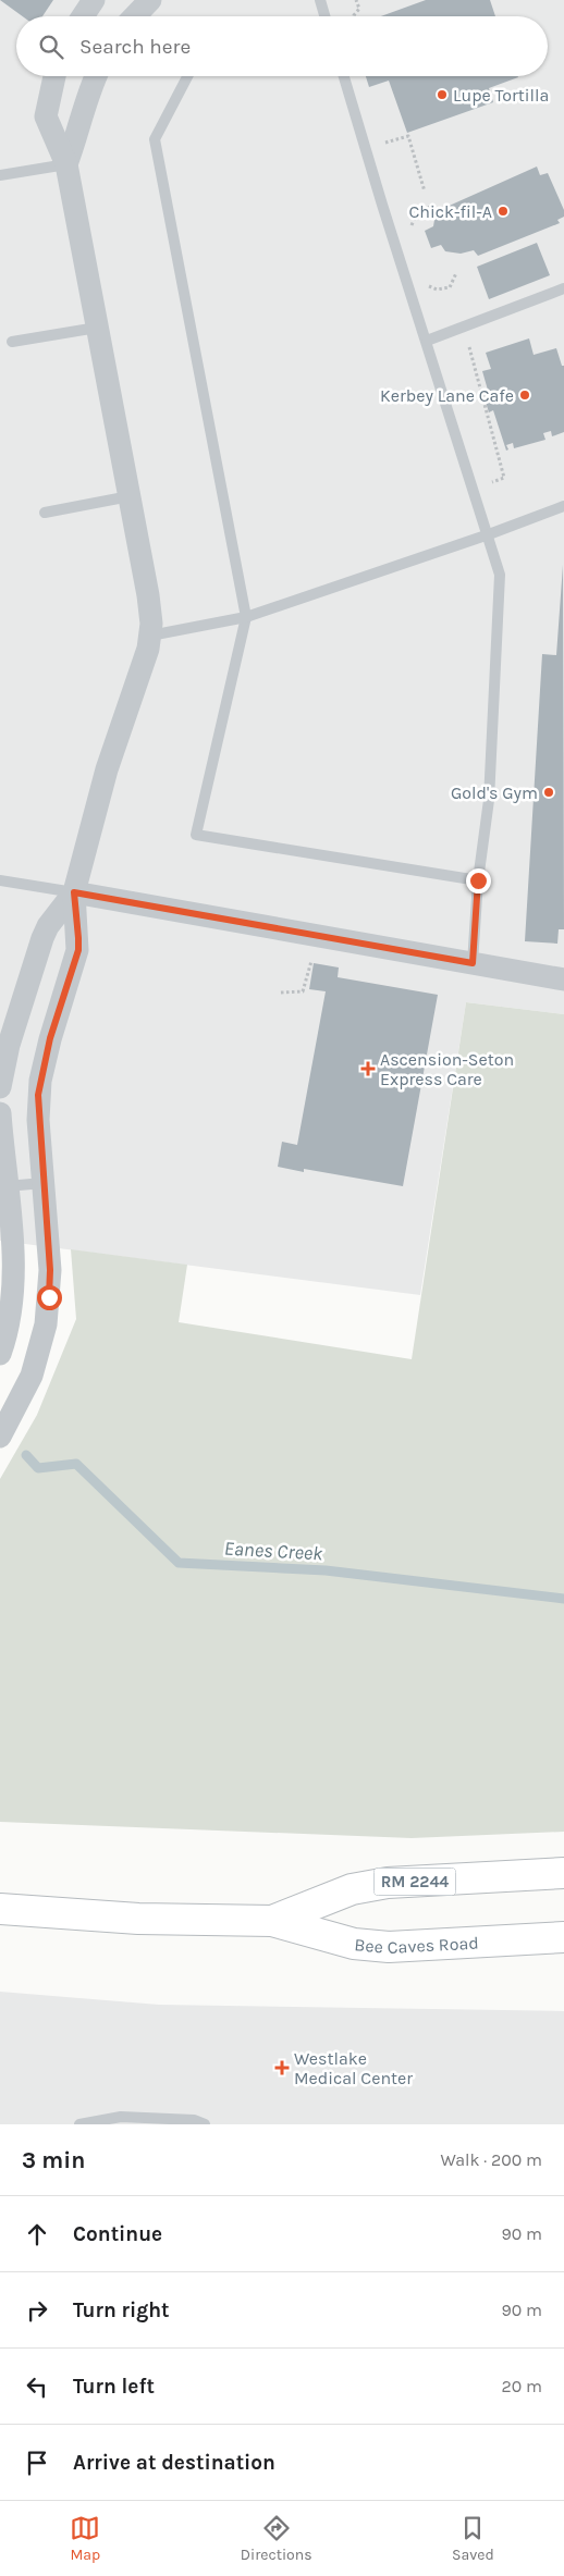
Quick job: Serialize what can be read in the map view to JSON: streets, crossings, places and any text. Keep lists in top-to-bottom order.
{
  "streets": {
    "main road": ["RM 2244", "Bee Caves Road"]
  },
  "water": ["Eanes Creek"],
  "places": {
    "other": [
      "Lupe Tortilla",
      "Chick-fil-A",
      "Kerbey Lane Cafe",
      "Gold's Gym"
    ],
    "health": ["Ascension-Seton Express Care", "Westlake Medical Center"]
  },
  "page": {
    "search": "Search here",
    "heading": ["3 min", "Walk · 200 m"],
    "list": [
      ["Continue", "90 m"],
      ["Turn right", "90 m"],
      ["Turn left", "20 m"],
      "Arrive at destination"
    ],
    "nav": ["Map", "Directions", "Saved"]
  }
}
